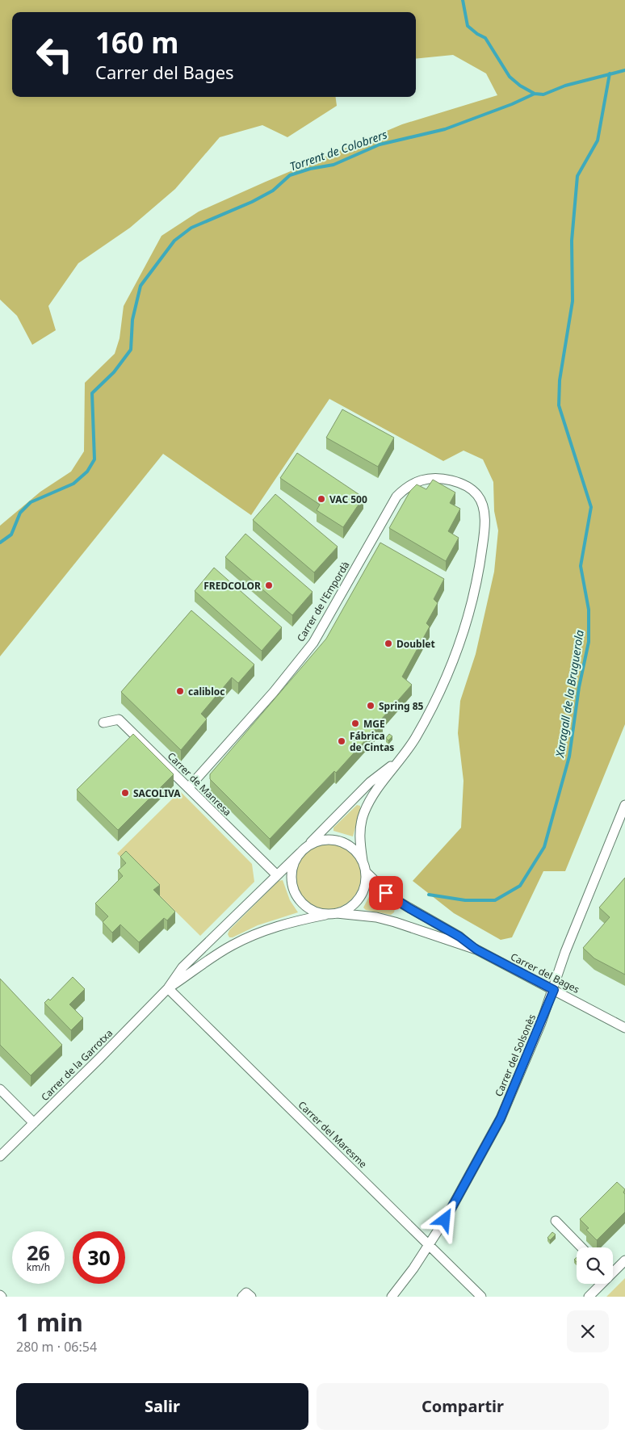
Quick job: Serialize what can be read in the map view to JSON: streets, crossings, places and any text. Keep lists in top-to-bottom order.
{
  "streets": {
    "street": [
      "Carrer de l'Empordà",
      "Carrer de Manresa",
      "Carrer del Bages",
      "Carrer del Solsonès",
      "Carrer de la Garrotxa",
      "Carrer del Maresme"
    ]
  },
  "crossings": [
    ["Carrer de l'Empordà", "Carrer de Manresa"],
    ["Carrer de Manresa", "Carrer de la Garrotxa"],
    ["Carrer del Bages", "Carrer del Solsonès"],
    ["Carrer del Bages", "Carrer de la Garrotxa"],
    ["Carrer del Solsonès", "Carrer del Maresme"],
    ["Carrer de la Garrotxa", "Carrer del Maresme"]
  ],
  "water": ["Torrent de Colobrers", "Xaragall de la Bruguerola"],
  "places": [
    "VAC 500",
    "FREDCOLOR",
    "Doublet",
    "calibloc",
    "Spring 85",
    "MGE",
    "Fábrica de Cintas",
    "SACOLIVA"
  ],
  "page": {
    "turn": ["160 m", "Carrer del Bages"],
    "speed": "26 km/h",
    "limit": "30",
    "heading": ["1 min", "280 m · 06:54"],
    "buttons": ["Salir", "Compartir"]
  }
}
